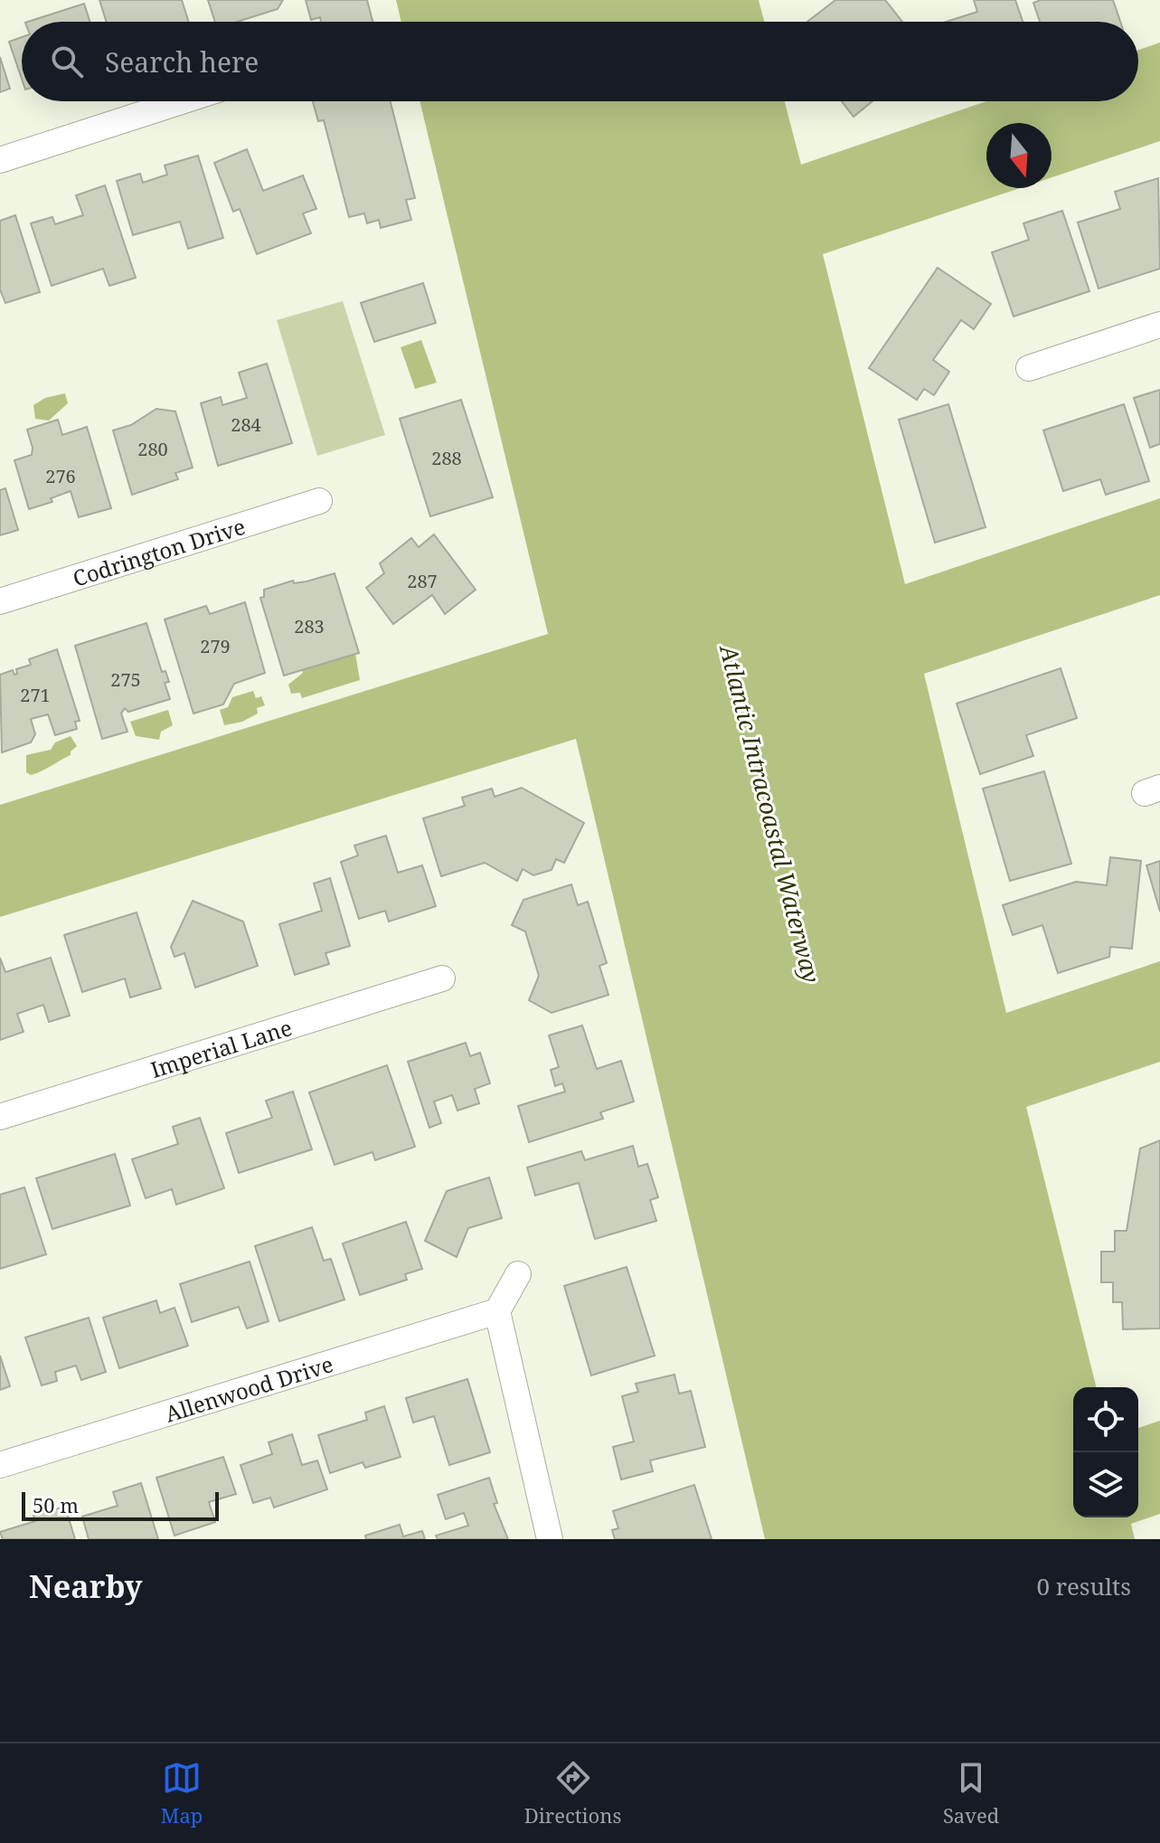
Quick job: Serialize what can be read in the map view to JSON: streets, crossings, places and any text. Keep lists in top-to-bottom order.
{
  "streets": {
    "street": ["Codrington Drive", "Imperial Lane", "Allenwood Drive"]
  },
  "water": ["Atlantic Intracoastal Waterway"],
  "house_numbers": [
    "284",
    "280",
    "288",
    "276",
    "287",
    "283",
    "279",
    "275",
    "271"
  ],
  "scale_bar": "50 m",
  "north": "bottom",
  "page": {
    "search": "Search here",
    "scale": "50 m",
    "heading": ["Nearby", "0 results"],
    "nav": ["Map", "Directions", "Saved"]
  }
}
